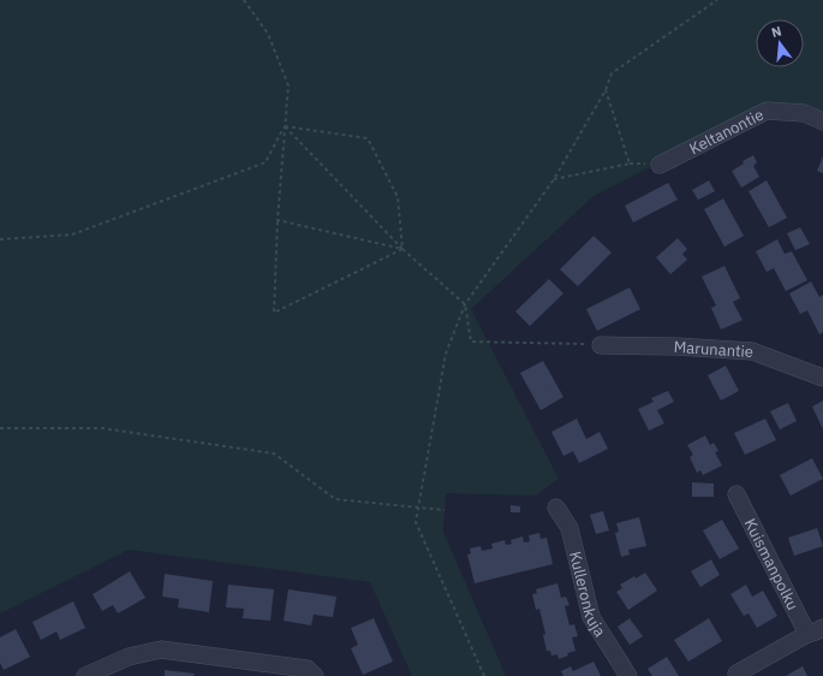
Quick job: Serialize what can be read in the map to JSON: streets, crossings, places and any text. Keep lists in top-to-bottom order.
{
  "streets": {
    "street": [
      "Keltanontie",
      "Marunantie",
      "Kuismanpolku",
      "Kulleronkuja"
    ]
  },
  "north": "top"
}
